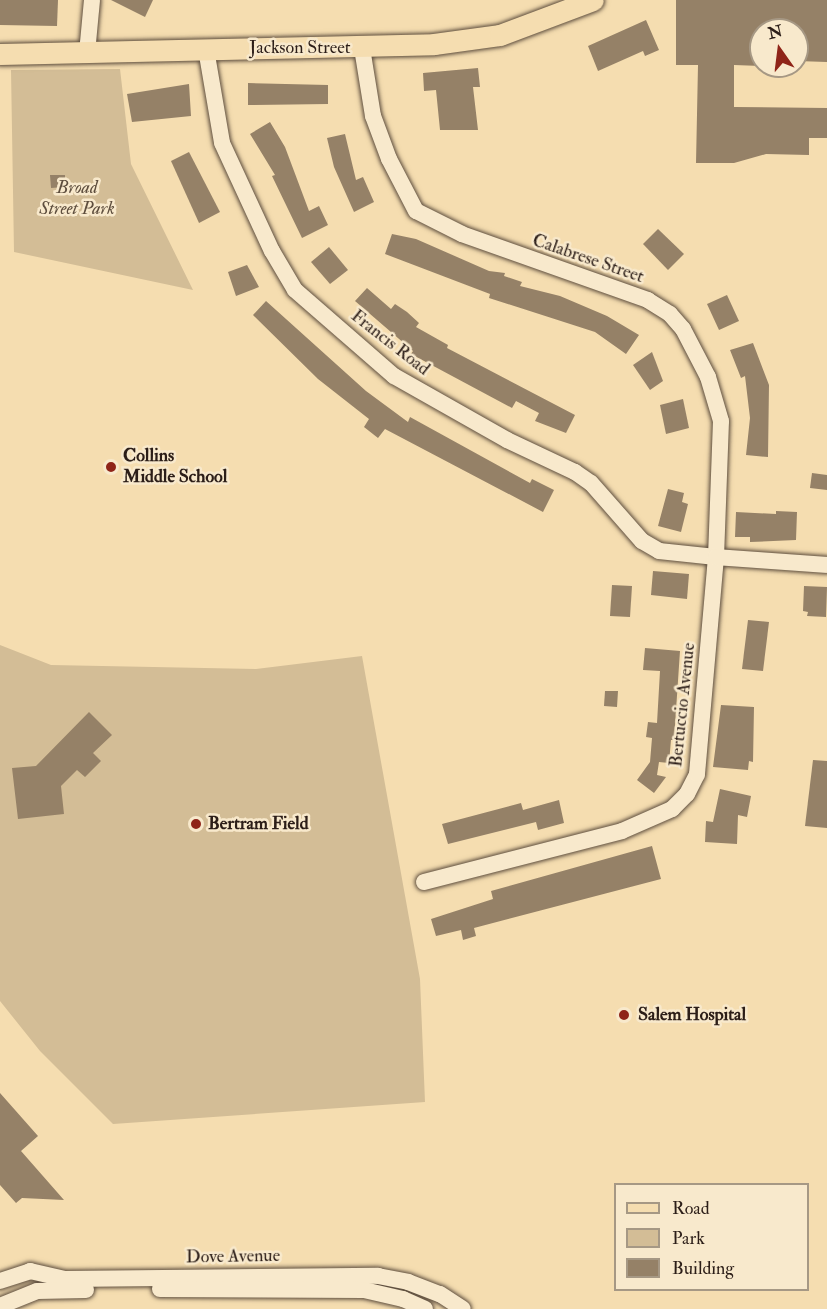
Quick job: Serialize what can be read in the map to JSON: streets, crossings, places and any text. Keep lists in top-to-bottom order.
{
  "streets": {
    "main road": ["Jackson Street"],
    "street": [
      "Calabrese Street",
      "Francis Road",
      "Bertuccio Avenue",
      "Dove Avenue"
    ]
  },
  "crossings": [
    ["Jackson Street", "Calabrese Street"],
    ["Jackson Street", "Francis Road"],
    ["Calabrese Street", "Francis Road"],
    ["Calabrese Street", "Bertuccio Avenue"],
    ["Francis Road", "Bertuccio Avenue"]
  ],
  "parks": ["Broad Street Park"],
  "places": ["Collins Middle School", "Bertram Field", "Salem Hospital"],
  "legend": ["Road", "Park", "Building"],
  "north": "top"
}
